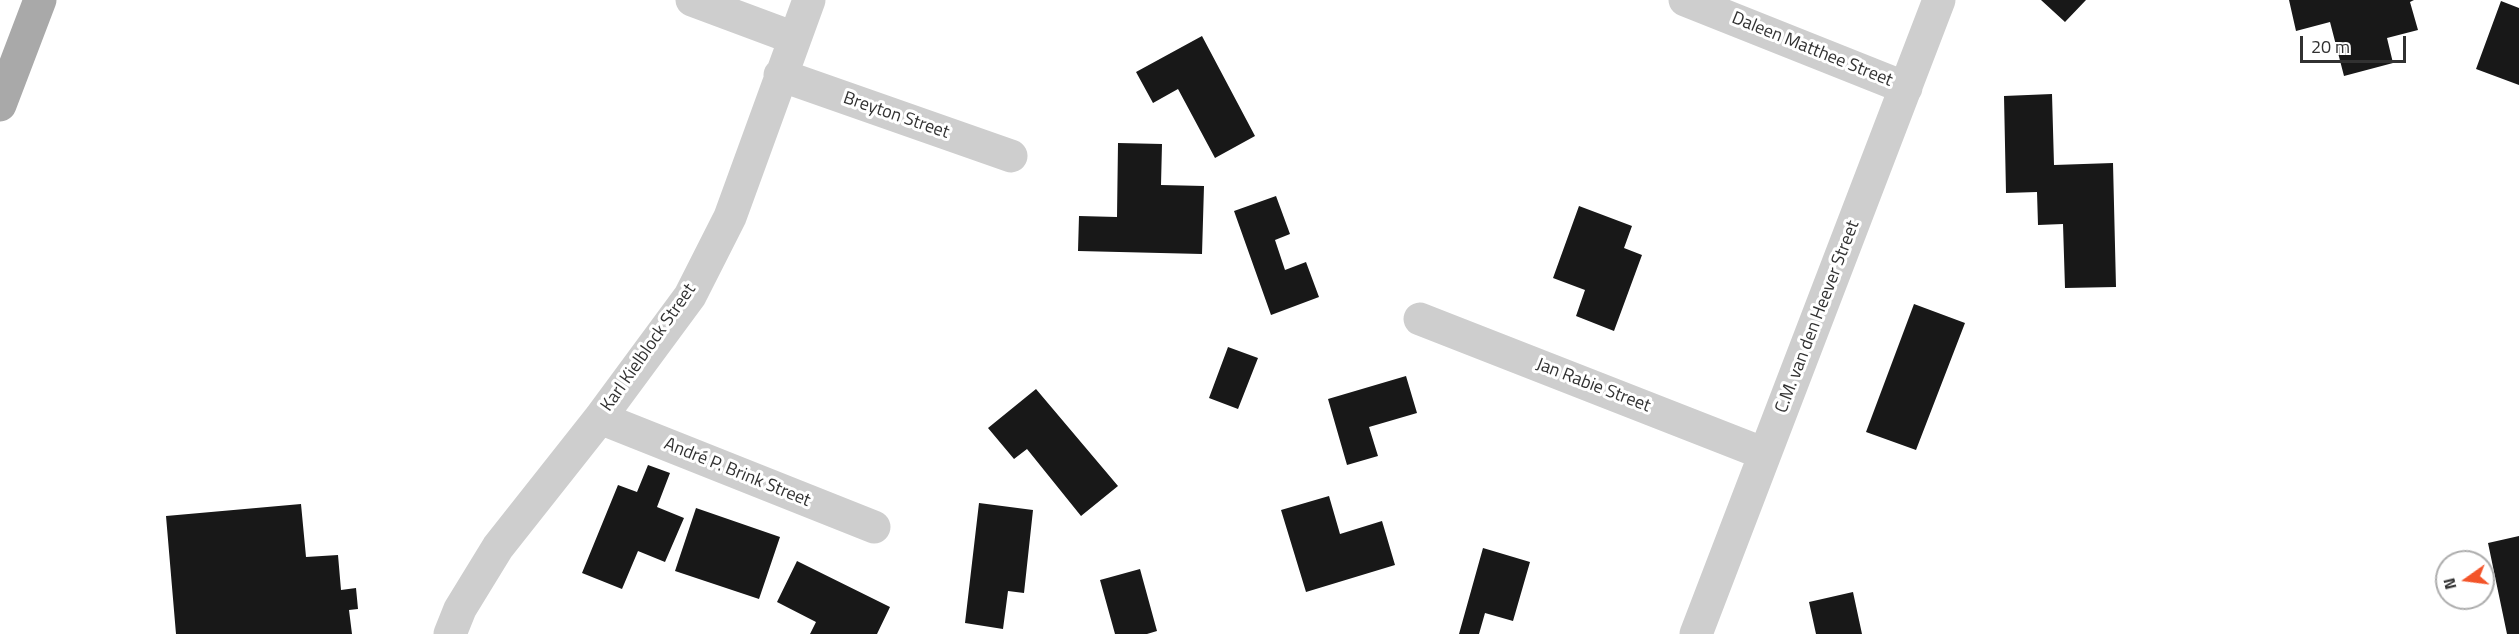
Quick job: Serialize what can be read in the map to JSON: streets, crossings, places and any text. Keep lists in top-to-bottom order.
{
  "streets": {
    "street": [
      "Daleen Matthee Street",
      "Breyton Street",
      "C.M. van den Heever Street",
      "Karl Kielblock Street",
      "Jan Rabie Street",
      "André P. Brink Street"
    ]
  },
  "crossings": [
    ["Daleen Matthee Street", "C.M. van den Heever Street"],
    ["Breyton Street", "Karl Kielblock Street"],
    ["C.M. van den Heever Street", "Jan Rabie Street"],
    ["Karl Kielblock Street", "André P. Brink Street"]
  ],
  "scale_bar": "20 m",
  "north": "left"
}
